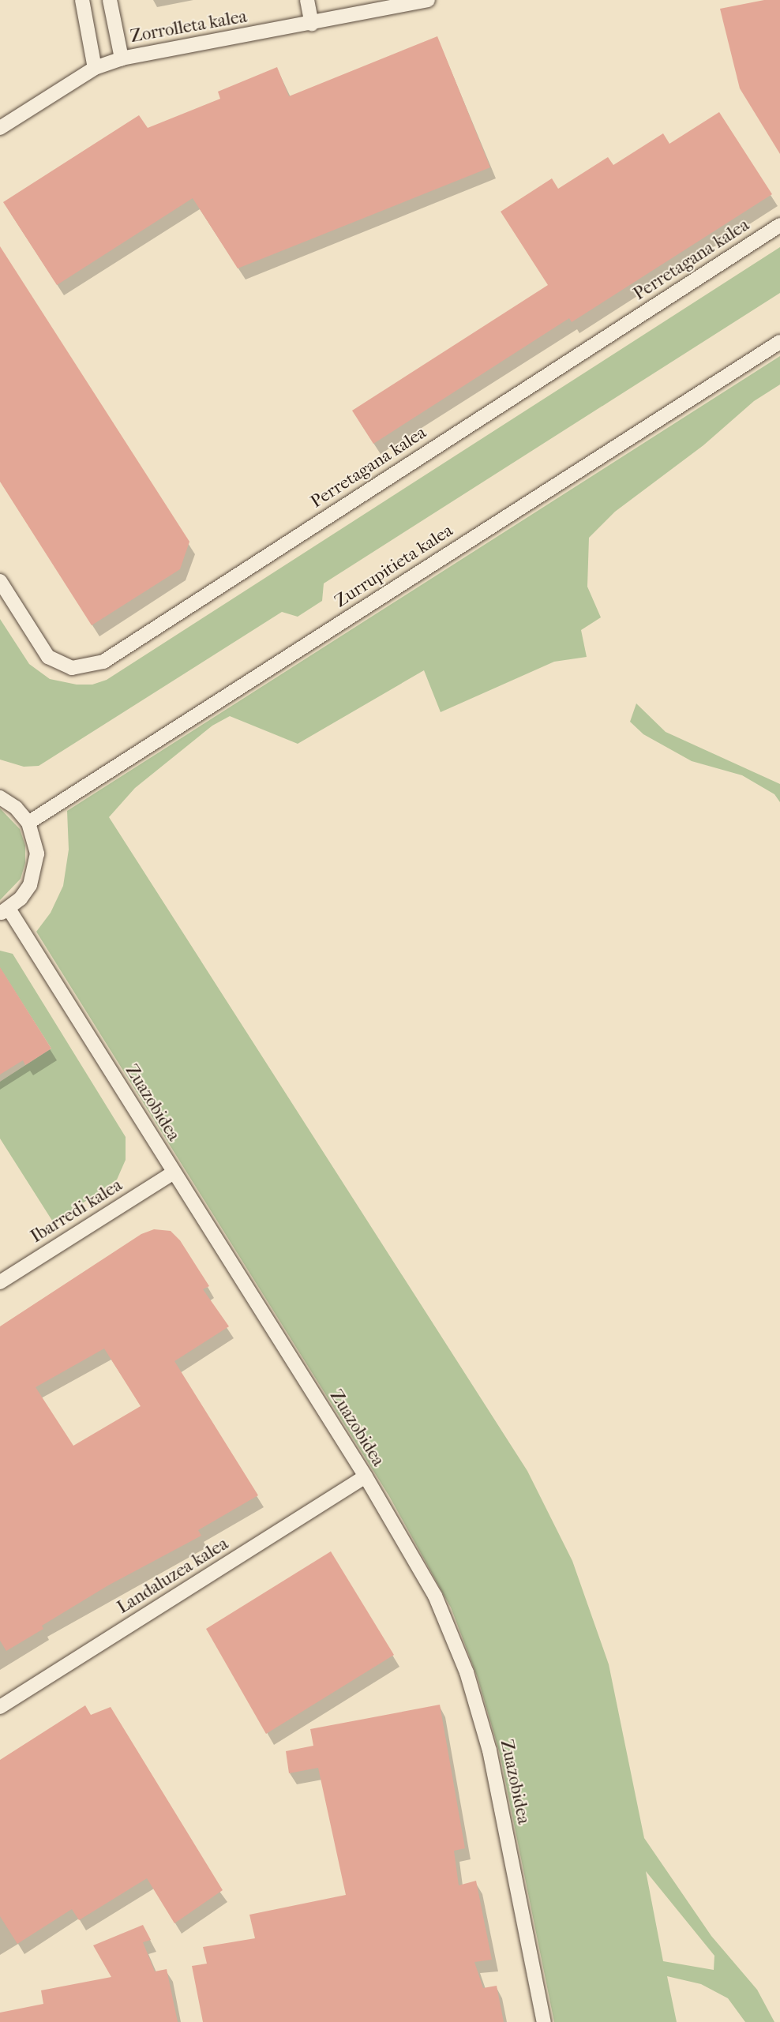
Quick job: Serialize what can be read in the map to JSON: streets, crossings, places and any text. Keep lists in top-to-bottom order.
{
  "streets": {
    "street": [
      "Zorrolleta kalea",
      "Perretagana kalea",
      "Zurrupitieta kalea",
      "Zuazobidea",
      "Ibarredi kalea",
      "Landaluzea kalea"
    ]
  },
  "crossings": [
    ["Zuazobidea", "Ibarredi kalea"],
    ["Zuazobidea", "Landaluzea kalea"]
  ]
}
